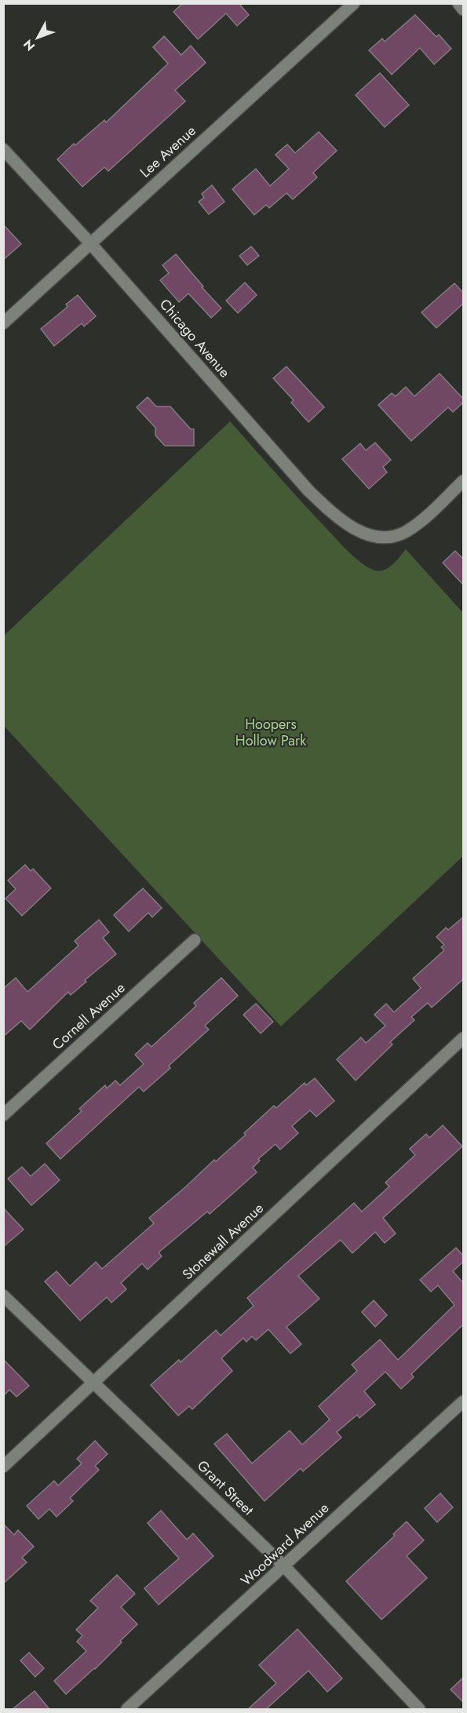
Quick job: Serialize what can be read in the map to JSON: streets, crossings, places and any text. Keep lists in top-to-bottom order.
{
  "streets": {
    "street": [
      "Lee Avenue",
      "Chicago Avenue",
      "Cornell Avenue",
      "Stonewall Avenue",
      "Grant Street",
      "Woodward Avenue"
    ]
  },
  "crossings": [
    ["Lee Avenue", "Chicago Avenue"],
    ["Stonewall Avenue", "Grant Street"],
    ["Grant Street", "Woodward Avenue"]
  ],
  "parks": ["Hoopers Hollow Park"],
  "north": "bottom left"
}
